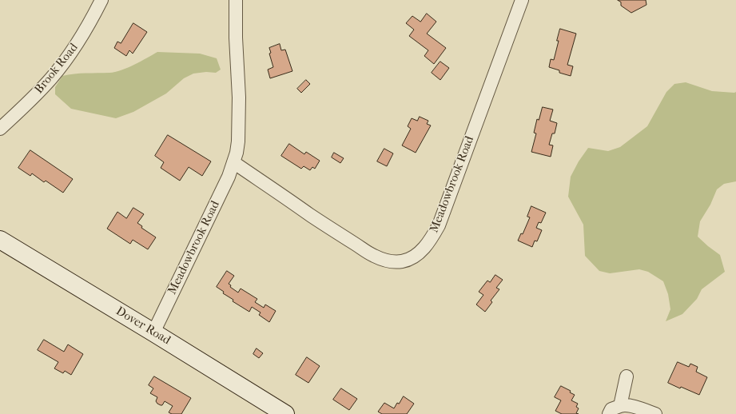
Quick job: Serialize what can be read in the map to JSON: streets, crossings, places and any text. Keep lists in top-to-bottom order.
{
  "streets": {
    "street": ["Brook Road", "Meadowbrook Road", "Dover Road"]
  },
  "crossings": [
    ["Meadowbrook Road", "Dover Road"]
  ]
}
